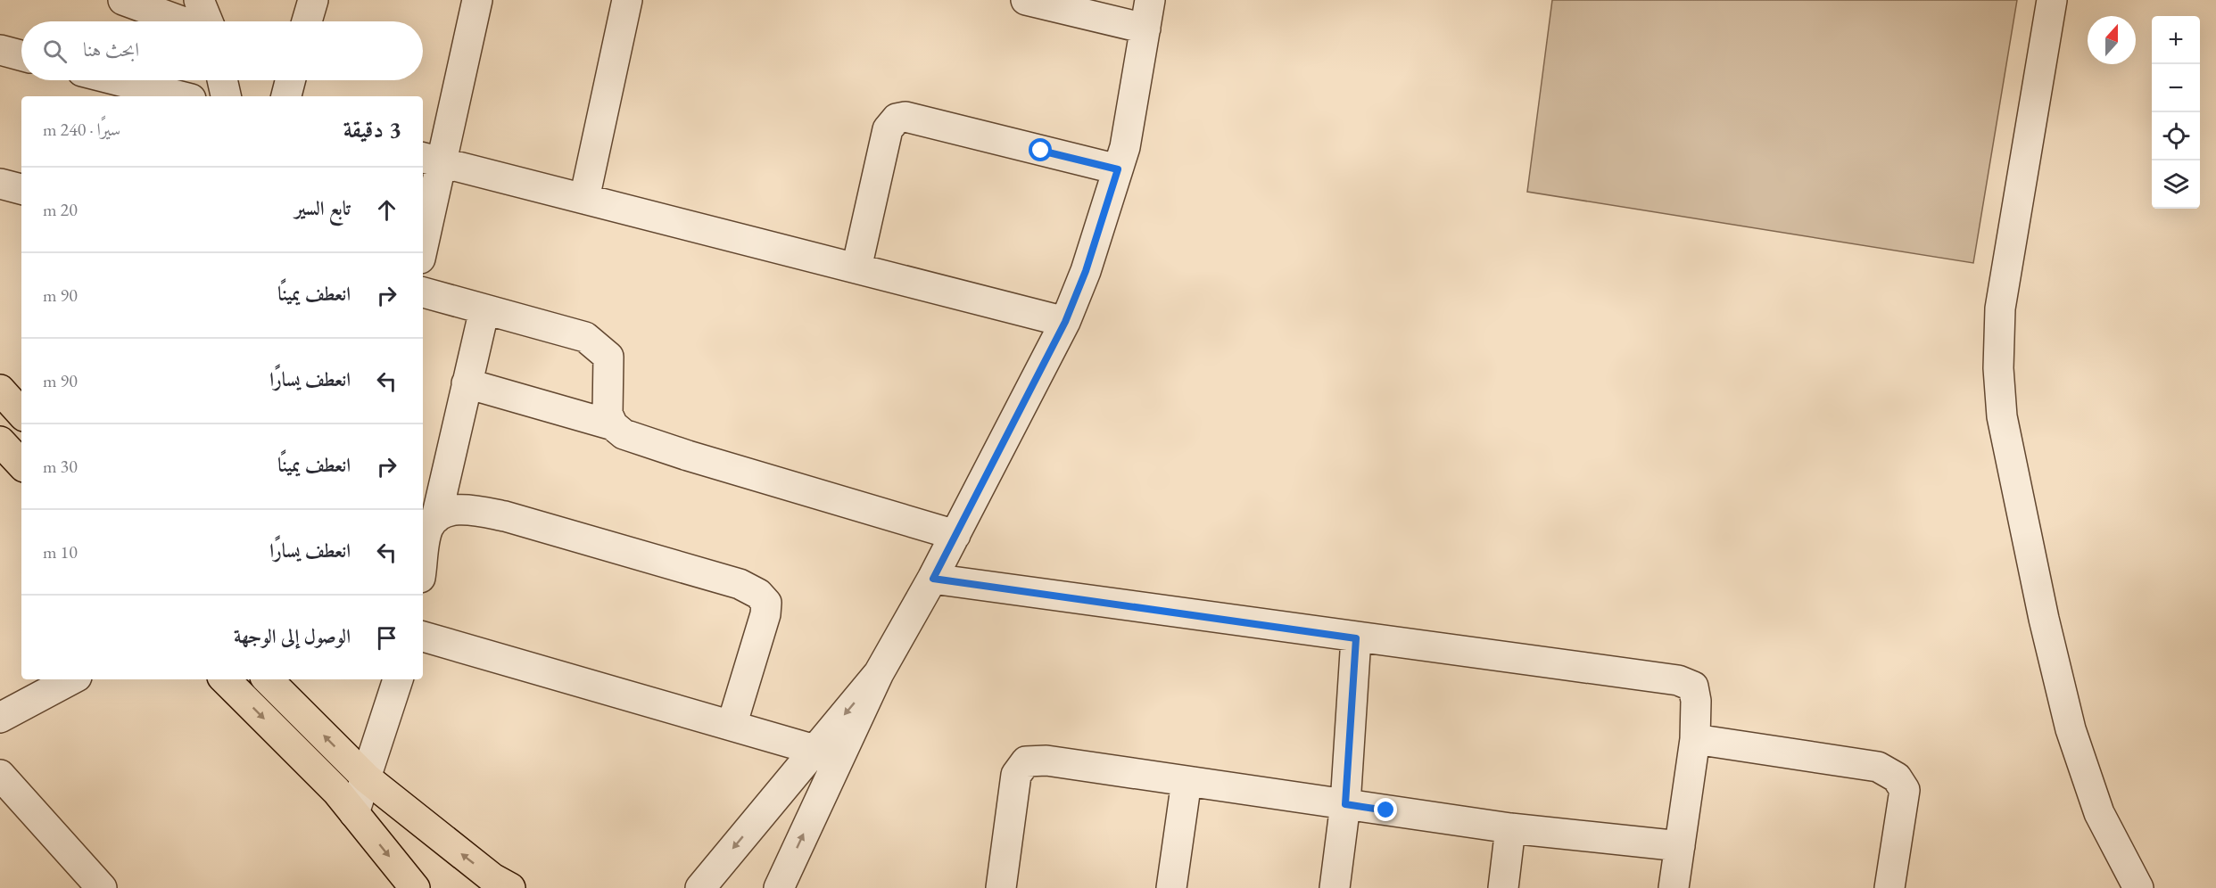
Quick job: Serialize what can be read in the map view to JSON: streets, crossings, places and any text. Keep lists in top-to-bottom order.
{
  "north": "top",
  "page": {
    "map_buttons": ["+", "−"],
    "search": "ابحث هنا",
    "heading": ["3 دقيقة", "سيرًا · 240 m"],
    "list": [
      ["تابع السير", "20 m"],
      ["انعطف يمينًا", "90 m"],
      ["انعطف يسارًا", "90 m"],
      ["انعطف يمينًا", "30 m"],
      ["انعطف يسارًا", "10 m"],
      "الوصول إلى الوجهة"
    ]
  }
}
